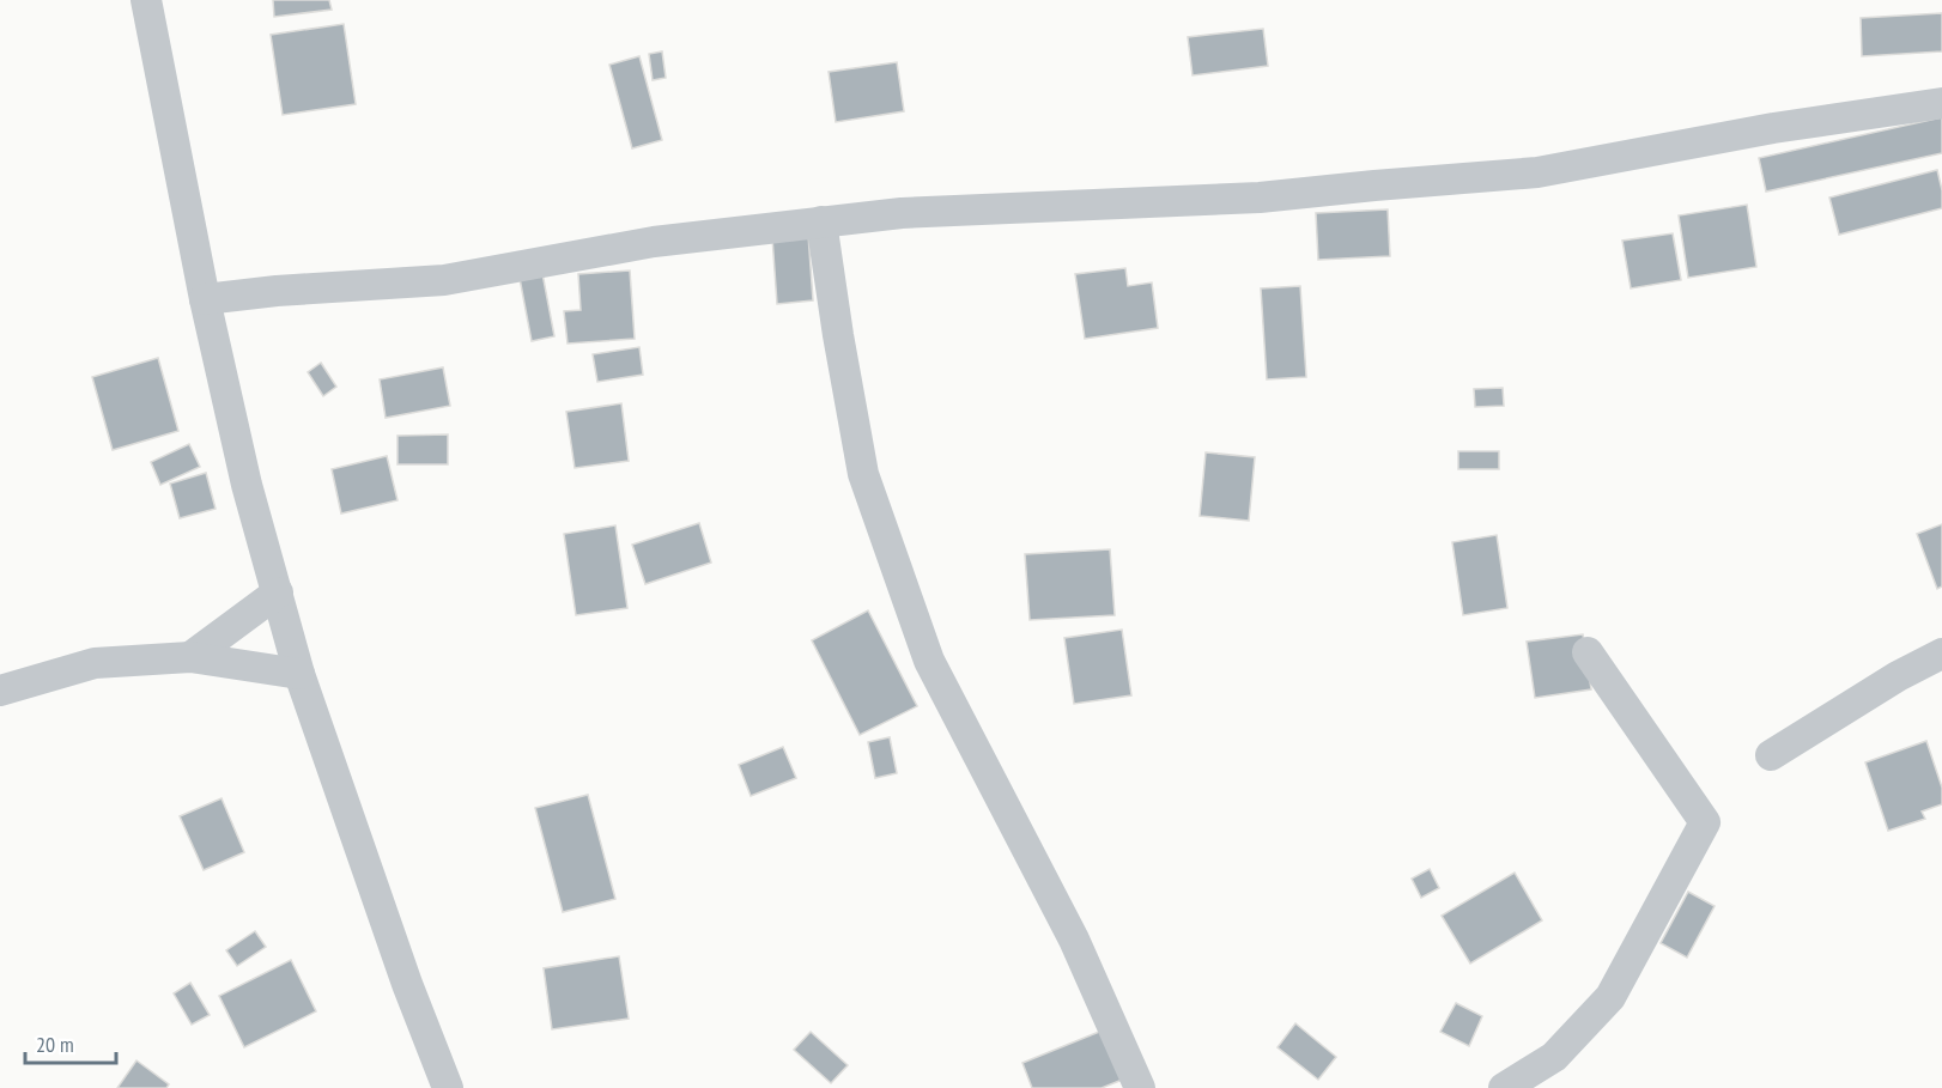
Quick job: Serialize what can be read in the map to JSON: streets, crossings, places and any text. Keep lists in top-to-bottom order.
{
  "scale_bar": "20 m"
}
